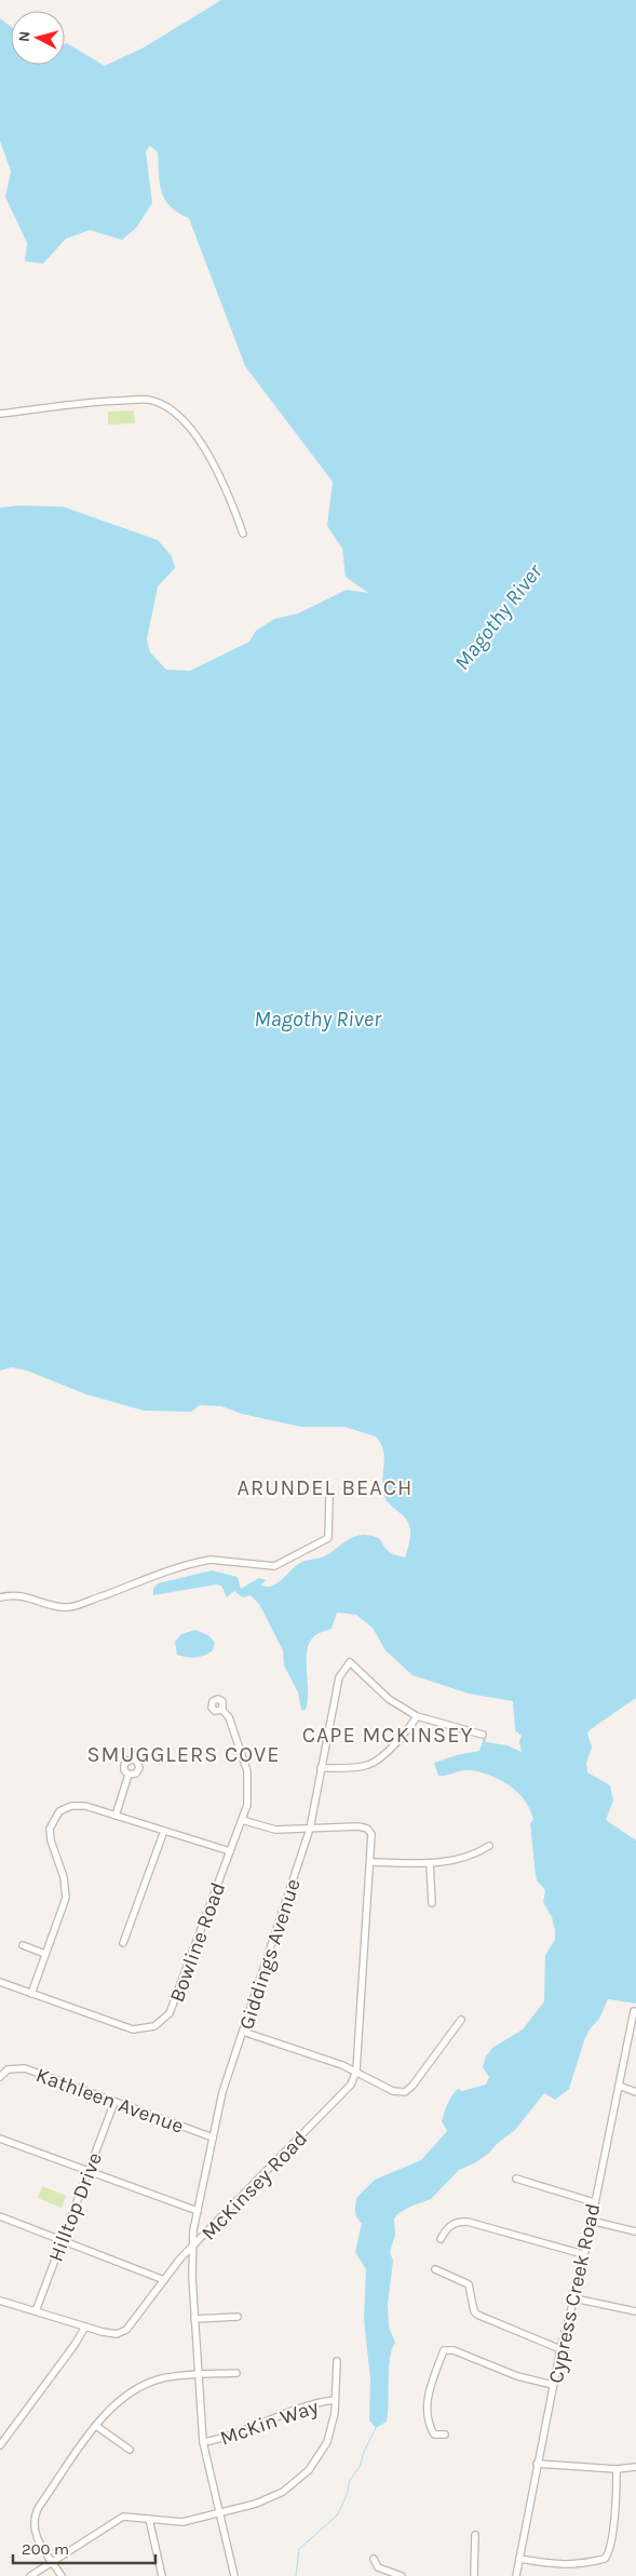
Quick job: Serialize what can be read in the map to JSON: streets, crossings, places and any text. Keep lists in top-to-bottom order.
{
  "streets": {
    "street": [
      "Bowline Road",
      "Giddings Avenue",
      "Kathleen Avenue",
      "McKinsey Road",
      "Hilltop Drive",
      "Cypress Creek Road",
      "McKin Way"
    ]
  },
  "crossings": [
    ["Giddings Avenue", "Kathleen Avenue"],
    ["Giddings Avenue", "McKinsey Road"],
    ["Kathleen Avenue", "Hilltop Drive"],
    ["McKinsey Road", "McKin Way"]
  ],
  "districts": ["ARUNDEL BEACH", "CAPE MCKINSEY", "SMUGGLERS COVE"],
  "water": ["Magothy River"],
  "scale_bar": "200 m",
  "north": "left"
}
